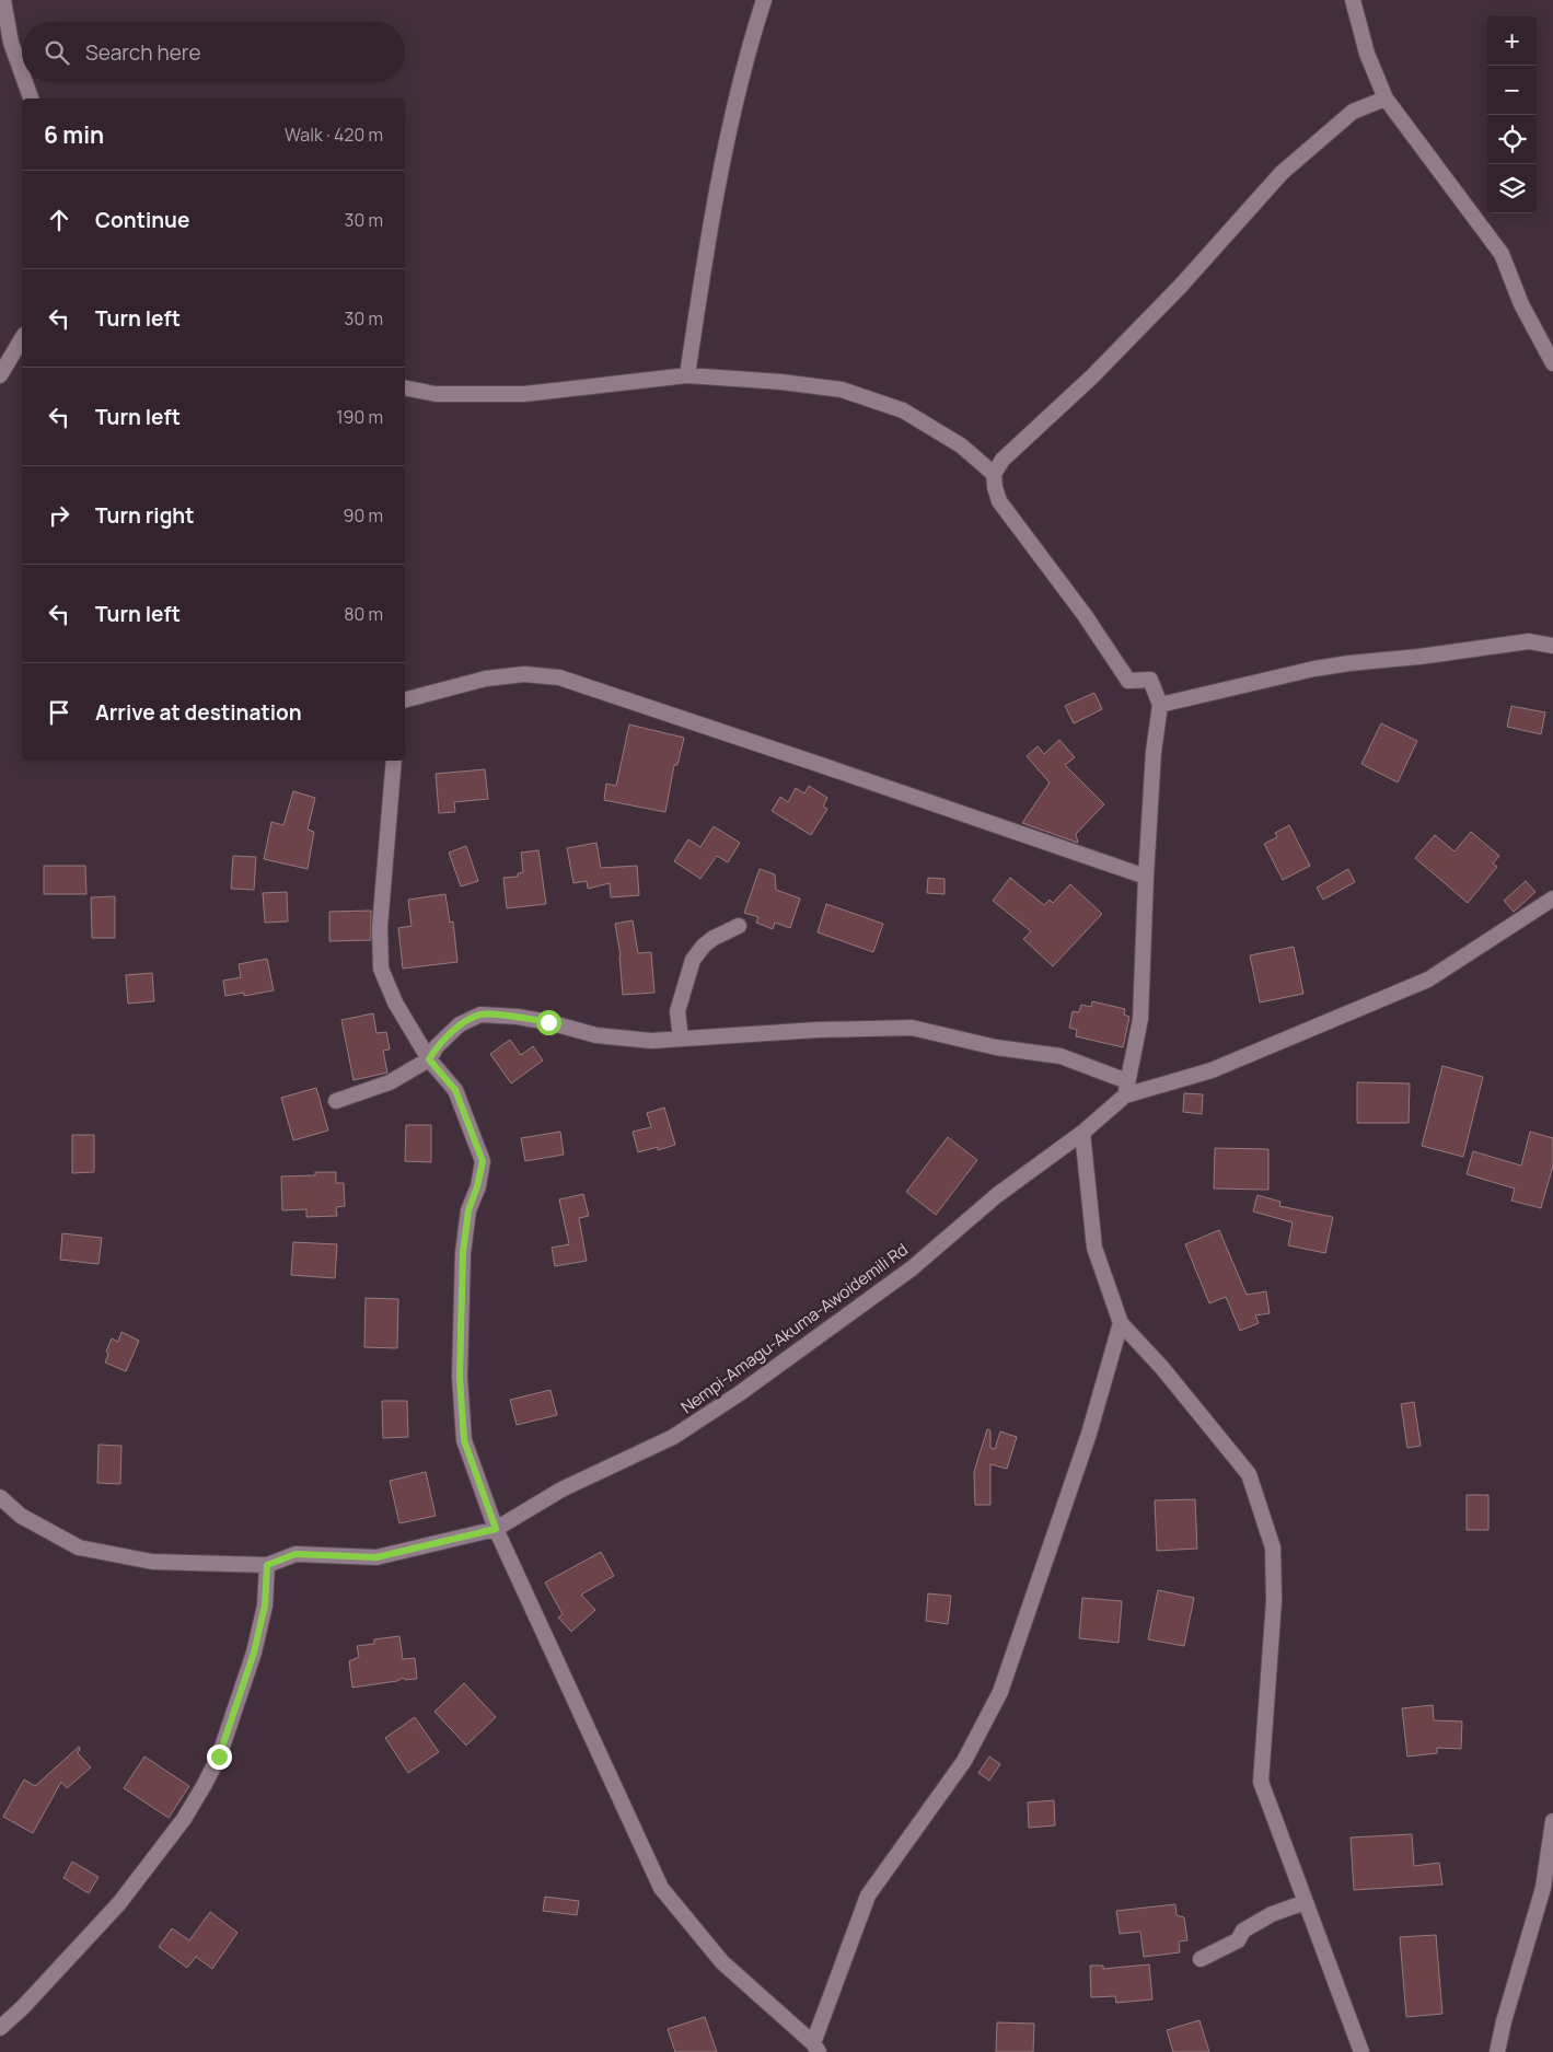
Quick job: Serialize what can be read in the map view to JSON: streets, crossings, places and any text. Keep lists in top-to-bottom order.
{
  "streets": {
    "street": ["Nempi-Amagu-Akuma-Awoidemili Rd"]
  },
  "page": {
    "map_buttons": ["+", "−"],
    "search": "Search here",
    "heading": ["6 min", "Walk · 420 m"],
    "list": [
      ["Continue", "30 m"],
      ["Turn left", "30 m"],
      ["Turn left", "190 m"],
      ["Turn right", "90 m"],
      ["Turn left", "80 m"],
      "Arrive at destination"
    ]
  }
}
